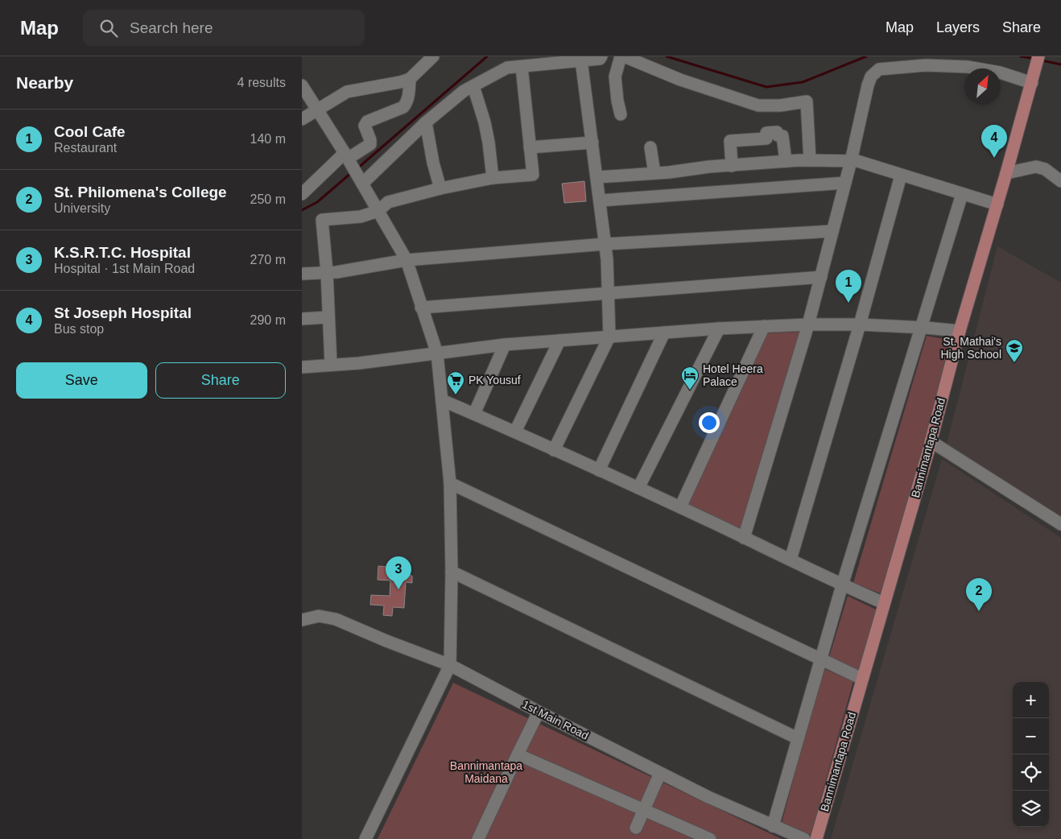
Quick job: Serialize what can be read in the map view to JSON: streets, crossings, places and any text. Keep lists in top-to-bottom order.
{
  "streets": {
    "main road": ["Bannimantapa Road"],
    "street": ["1st Main Road"]
  },
  "parks": ["Bannimantapa Maidana"],
  "places": {
    "school or university": ["St. Mathai's High School"],
    "hotel": ["Hotel Heera Palace"],
    "supermarket": ["PK Yousuf"]
  },
  "north": "top right",
  "page": {
    "header": "Map",
    "search": "Search here",
    "nav": ["Map", "Layers", "Share"],
    "heading": ["Nearby", "4 results"],
    "list": [
      {
        "mark": "1",
        "name": "Cool Cafe",
        "note": "Restaurant",
        "value": "140 m"
      },
      {
        "mark": "2",
        "name": "St. Philomena's College",
        "note": "University",
        "value": "250 m"
      },
      {
        "mark": "3",
        "name": "K.S.R.T.C. Hospital",
        "note": "Hospital · 1st Main Road",
        "value": "270 m"
      },
      {
        "mark": "4",
        "name": "St Joseph Hospital",
        "note": "Bus stop",
        "value": "290 m"
      }
    ],
    "pins": [
      "4",
      "1",
      "3",
      "2"
    ],
    "buttons": ["Save", "Share"],
    "map_buttons": ["+", "−"]
  }
}
